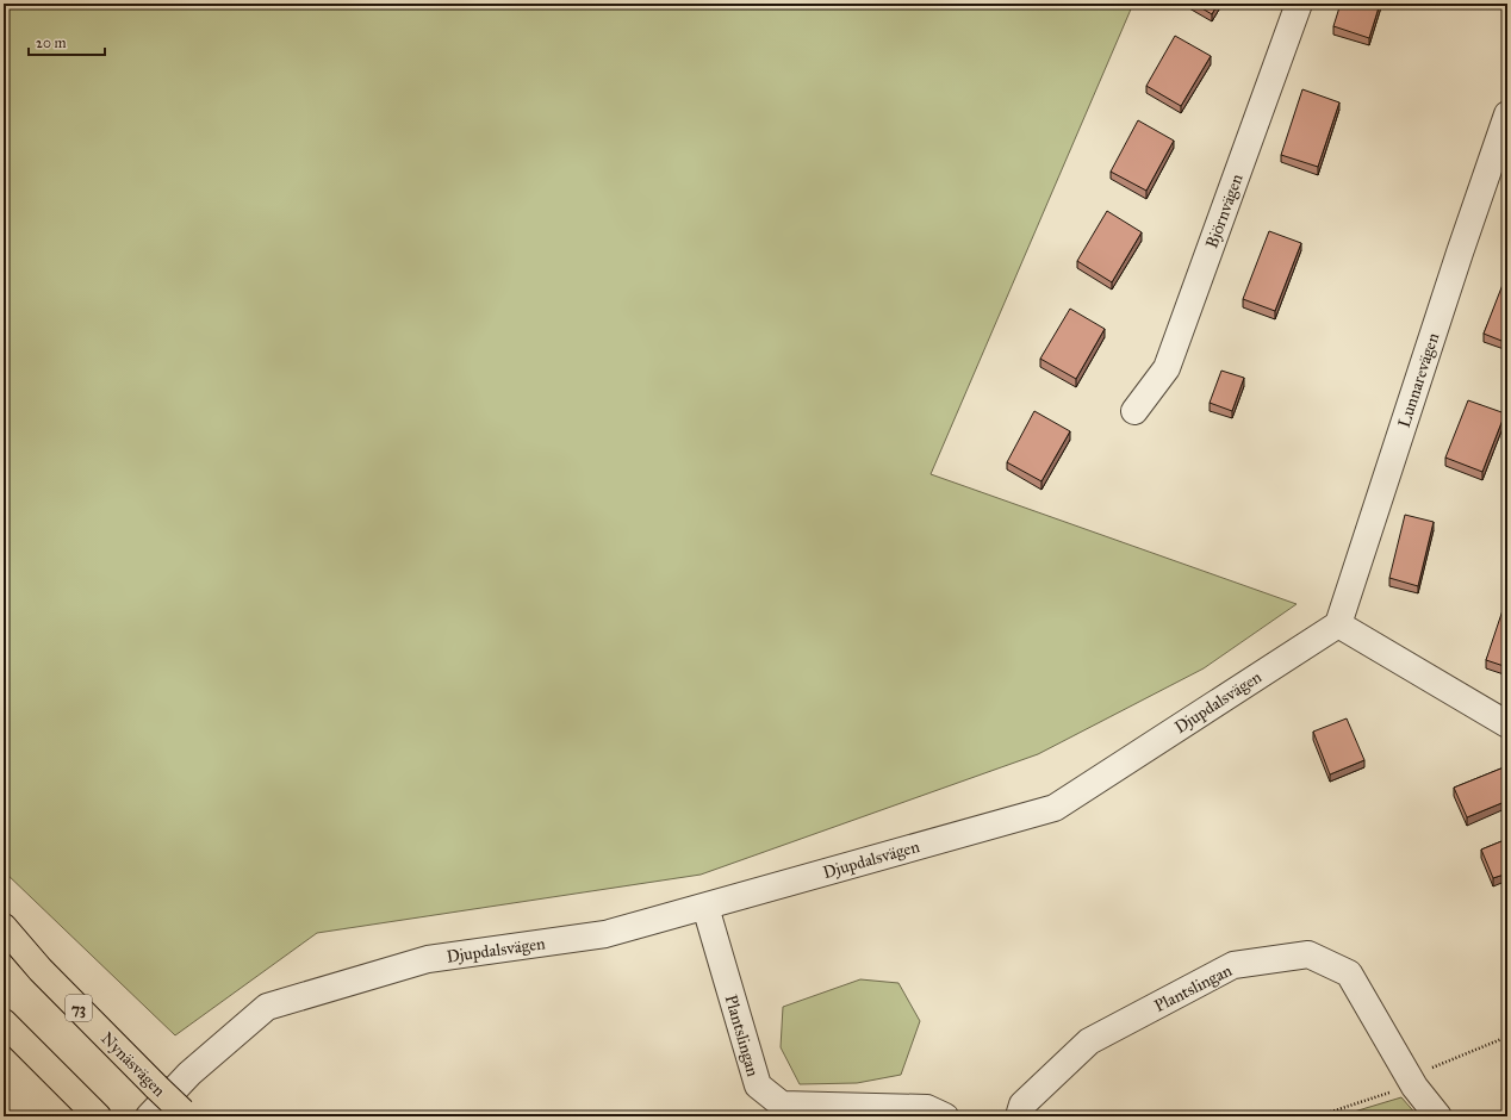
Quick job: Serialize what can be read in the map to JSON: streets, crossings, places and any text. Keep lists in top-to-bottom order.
{
  "streets": {
    "highway": ["73", "Nynäsvägen"],
    "street": [
      "Björnvägen",
      "Lunnarevägen",
      "Djupdalsvägen",
      "Plantslingan"
    ]
  },
  "crossings": [
    ["Lunnarevägen", "Djupdalsvägen"],
    ["Djupdalsvägen", "Plantslingan"]
  ],
  "scale_bar": "20 m"
}
